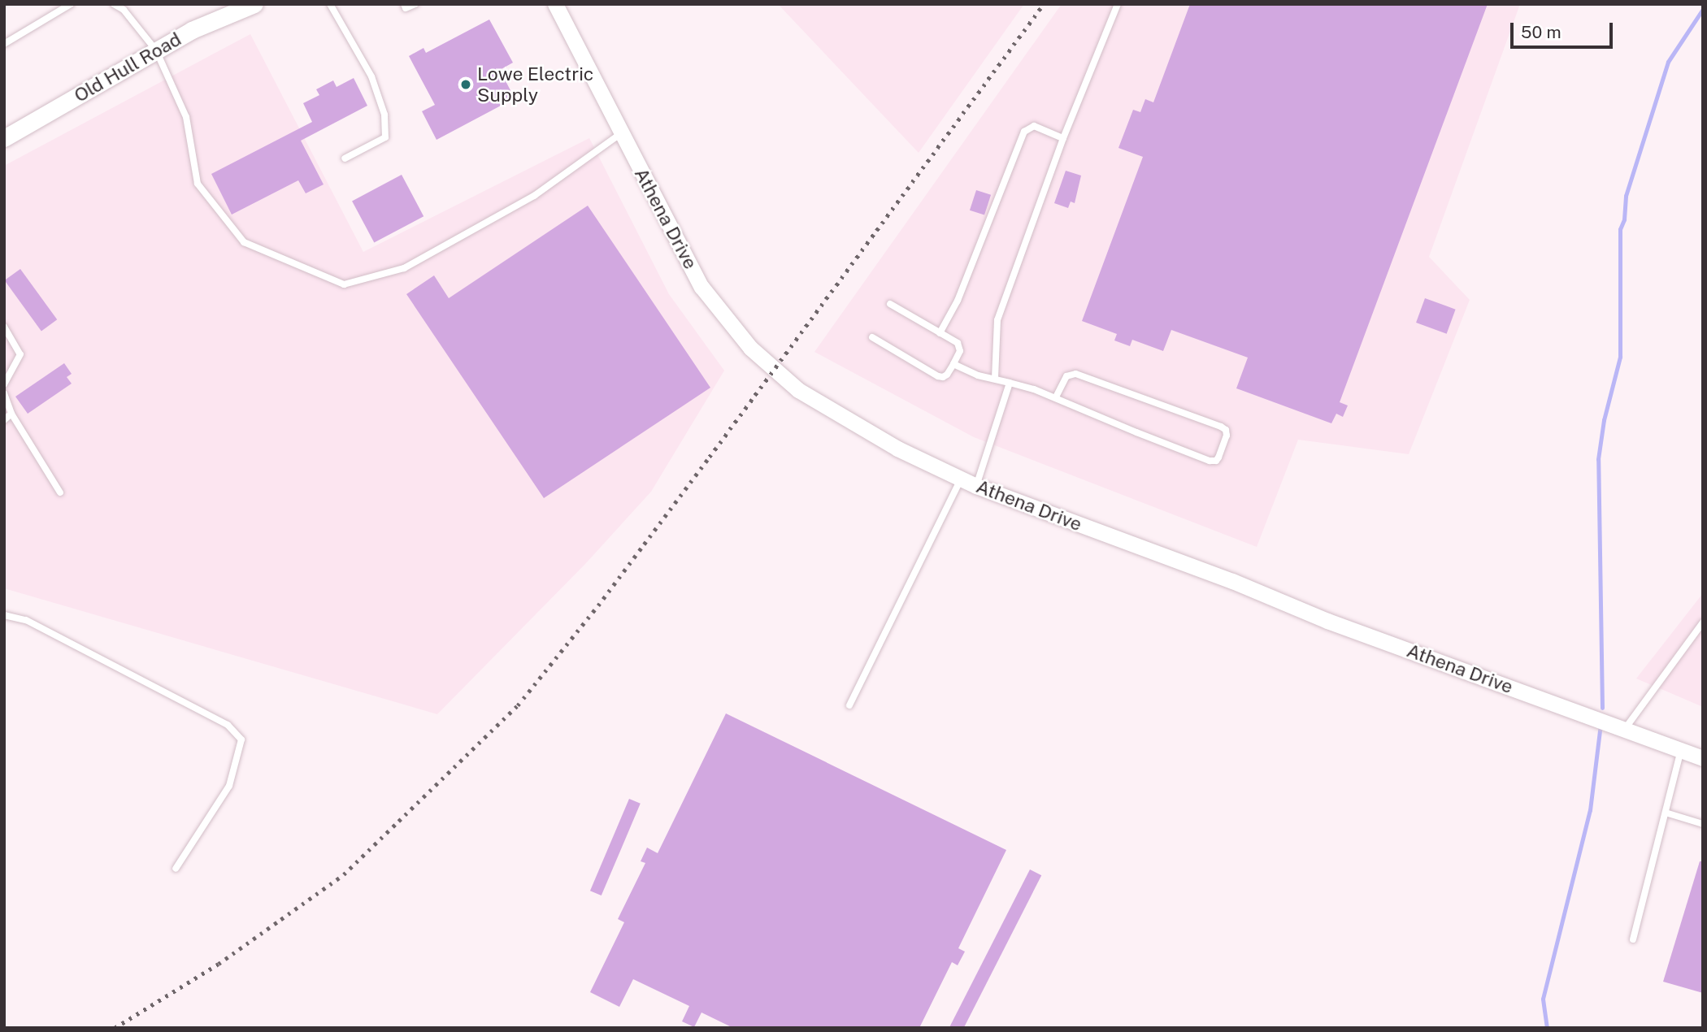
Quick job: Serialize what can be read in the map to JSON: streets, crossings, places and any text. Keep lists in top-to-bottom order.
{
  "streets": {
    "main road": ["Old Hull Road"],
    "street": ["Athena Drive"]
  },
  "places": ["Lowe Electric Supply"],
  "scale_bar": "50 m"
}
